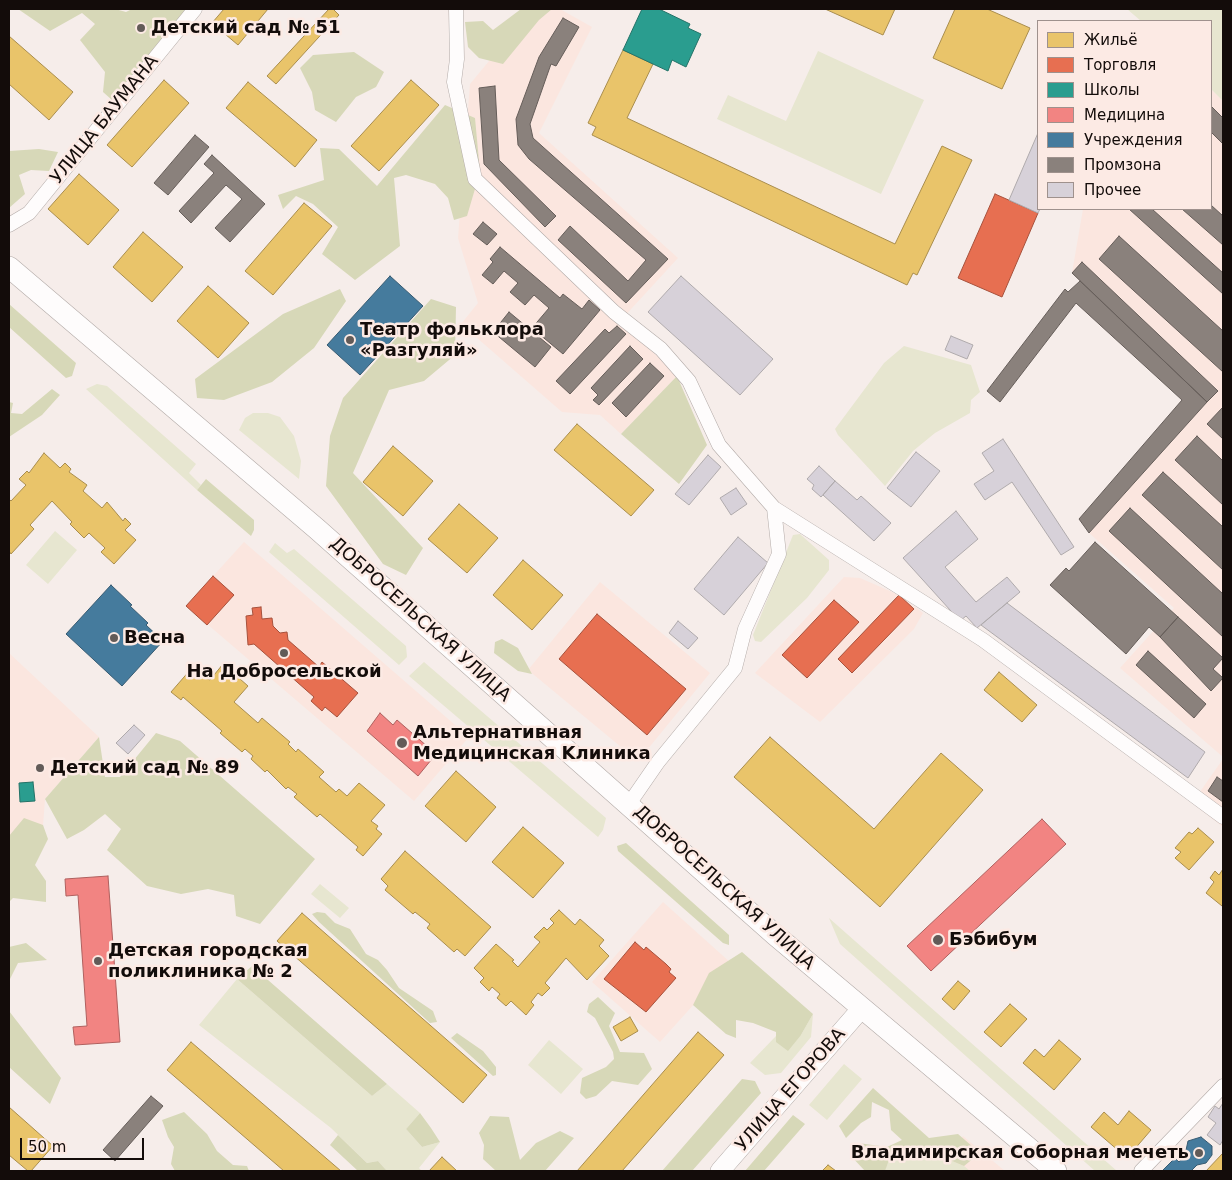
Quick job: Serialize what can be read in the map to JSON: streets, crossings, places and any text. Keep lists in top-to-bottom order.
{
  "streets": {
    "main road": ["ДОБРОСЕЛЬСКАЯ УЛИЦА", "УЛИЦА ЕГОРОВА"],
    "street": ["УЛИЦА БАУМАНА"]
  },
  "crossings": [
    ["ДОБРОСЕЛЬСКАЯ УЛИЦА", "УЛИЦА ЕГОРОВА"]
  ],
  "places": [
    "Детский сад № 51",
    "Театр фольклора «Разгуляй»",
    "Весна",
    "На Добросельской",
    "Альтернативная Mедицинская Kлиника",
    "Детский сад № 89",
    "Бэбибум",
    "Детская городская поликлиника № 2",
    "Владимирская Соборная мечеть"
  ],
  "legend": [
    "Жильё",
    "Торговля",
    "Школы",
    "Медицина",
    "Учреждения",
    "Промзона",
    "Прочее"
  ],
  "scale_bar": "50 m"
}
